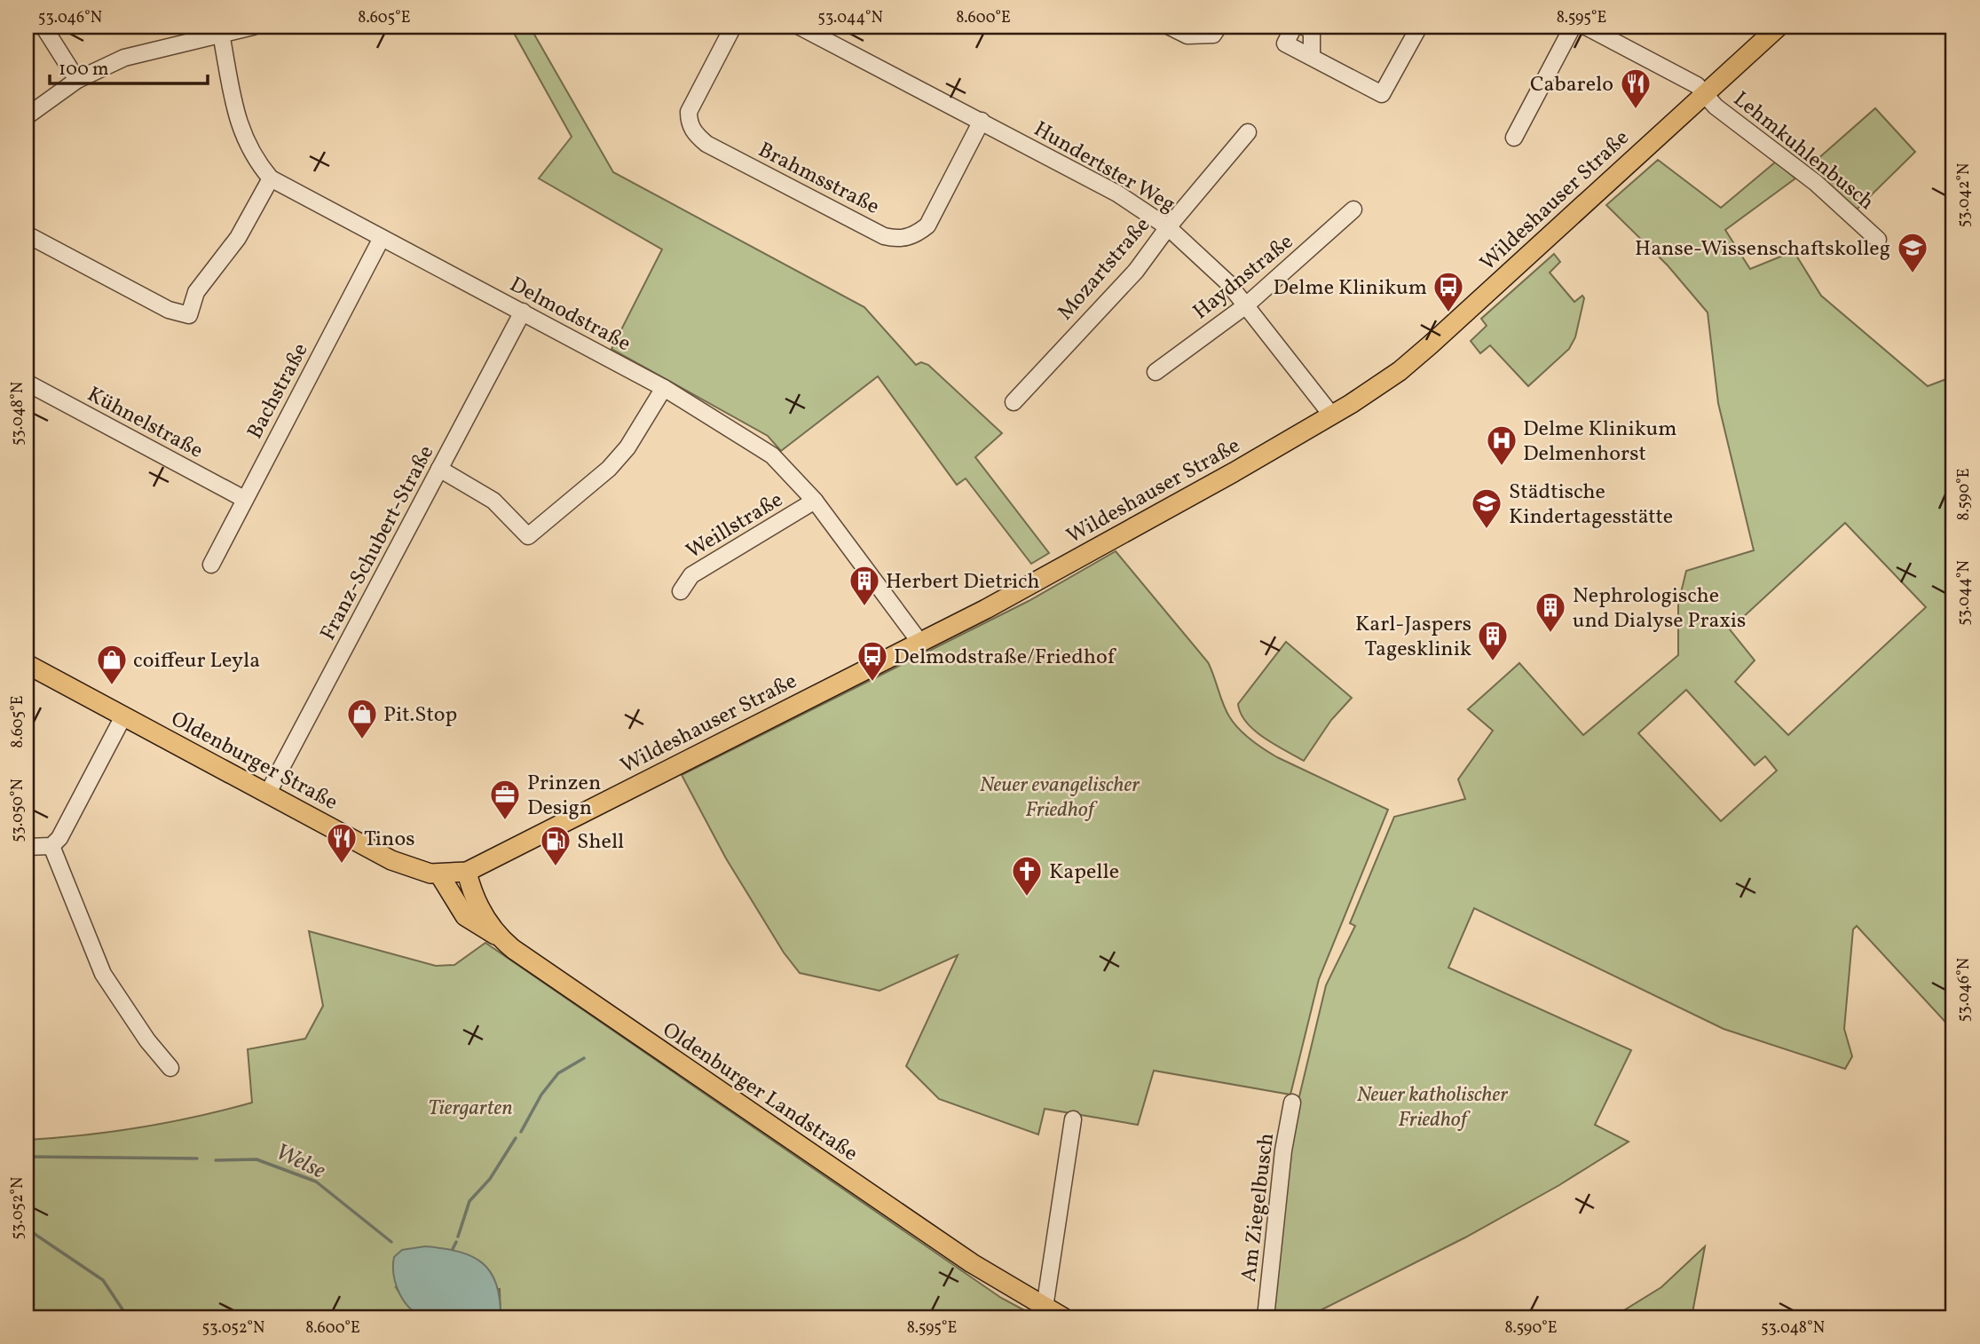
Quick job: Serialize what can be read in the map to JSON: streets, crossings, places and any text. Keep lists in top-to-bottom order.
{
  "streets": {
    "main road": ["Wildeshauser Straße", "Oldenburger Straße", "Oldenburger Landstraße"],
    "street": [
      "Lehmkuhlenbusch",
      "Hundertster Weg",
      "Brahmsstraße",
      "Mozartstraße",
      "Haydnstraße",
      "Delmodstraße",
      "Bachstraße",
      "Kühnelstraße",
      "Weillstraße",
      "Franz-Schubert-Straße",
      "Am Ziegelbusch"
    ]
  },
  "crossings": [
    ["Lehmkuhlenbusch", "Wildeshauser Straße"],
    ["Hundertster Weg", "Brahmsstraße"],
    ["Hundertster Weg", "Wildeshauser Straße"],
    ["Hundertster Weg", "Mozartstraße"],
    ["Hundertster Weg", "Haydnstraße"],
    ["Wildeshauser Straße", "Delmodstraße"],
    ["Wildeshauser Straße", "Oldenburger Straße"],
    ["Wildeshauser Straße", "Oldenburger Landstraße"],
    ["Delmodstraße", "Bachstraße"],
    ["Delmodstraße", "Weillstraße"],
    ["Delmodstraße", "Franz-Schubert-Straße"],
    ["Bachstraße", "Kühnelstraße"],
    ["Franz-Schubert-Straße", "Oldenburger Straße"],
    ["Oldenburger Straße", "Oldenburger Landstraße"]
  ],
  "water": ["Welse"],
  "parks": ["Neuer evangelischer Friedhof", "Neuer katholischer Friedhof", "Tiergarten"],
  "places": {
    "restaurant": ["Cabarelo", "Tinos"],
    "school or university": ["Hanse-Wissenschaftskolleg", "Städtische Kindertagesstätte"],
    "bus stop": ["Delme Klinikum", "Delmodstraße/Friedhof"],
    "hospital": ["Delme Klinikum Delmenhorst"],
    "building": ["Herbert Dietrich", "Nephrologische und Dialyse Praxis", "Karl-Jaspers Tagesklinik"],
    "shop": ["coiffeur Leyla", "Pit.Stop"],
    "office": ["Prinzen Design"],
    "fuel station": ["Shell"],
    "church": ["Kapelle"]
  },
  "scale_bar": "100 m",
  "coordinates": [
    "53.046°N",
    "8.605°E",
    "53.044°N",
    "8.600°E",
    "8.595°E",
    "53.042°N",
    "53.048°N",
    "8.590°E",
    "53.050°N",
    "53.052°N"
  ]
}
